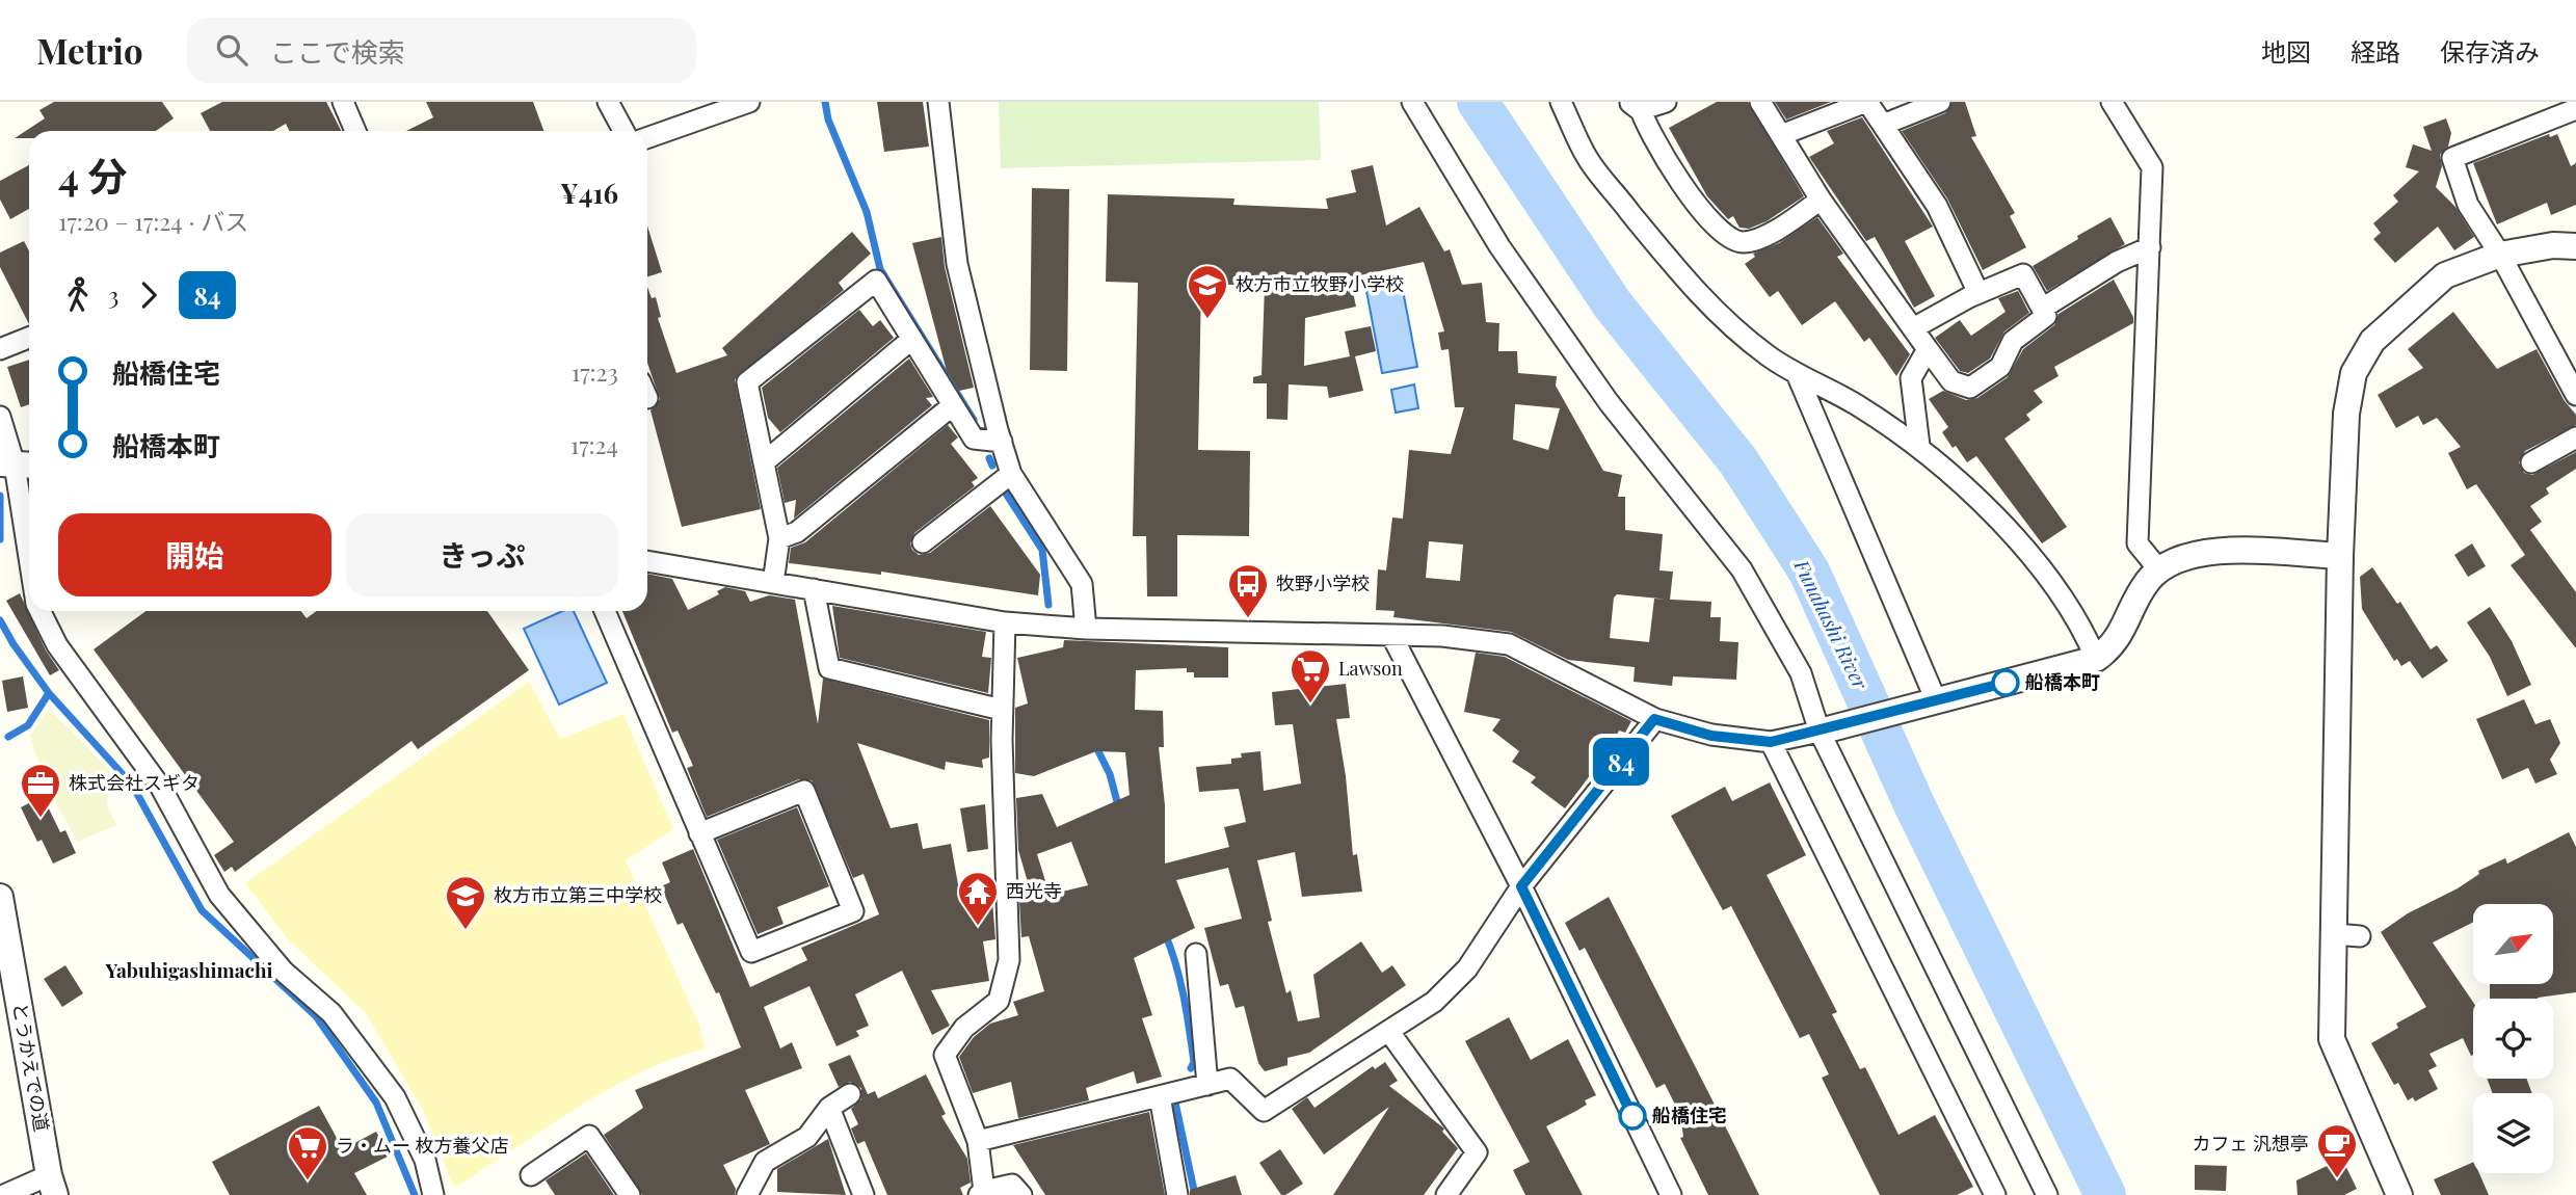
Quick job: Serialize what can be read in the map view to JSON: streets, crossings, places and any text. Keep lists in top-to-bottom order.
{
  "streets": {
    "street": ["とうかえでの道"]
  },
  "districts": ["Yabuhigashimachi"],
  "water": ["Funahashi River"],
  "places": {
    "school or university": ["枚方市立牧野小学校", "枚方市立第三中学校"],
    "bus stop": ["牧野小学校"],
    "other": ["船橋本町", "船橋住宅"],
    "supermarket": ["Lawson", "ラ・ムー 枚方養父店"],
    "office": ["株式会社スギタ"],
    "temple": ["西光寺"],
    "cafe": ["カフェ 汎想亭"]
  },
  "lines": ["bus line 84"],
  "north": "top right",
  "page": {
    "header": "Metrio",
    "search": "ここで検索",
    "nav": ["地図", "経路", "保存済み"],
    "on_map": "84",
    "heading": ["4 分", "17:20 – 17:24 · バス", "¥416"],
    "legs": ["3", "84"],
    "list": [
      {
        "name": "船橋住宅",
        "value": "17:23"
      },
      {
        "name": "船橋本町",
        "value": "17:24"
      }
    ],
    "buttons": ["開始", "きっぷ"]
  }
}
